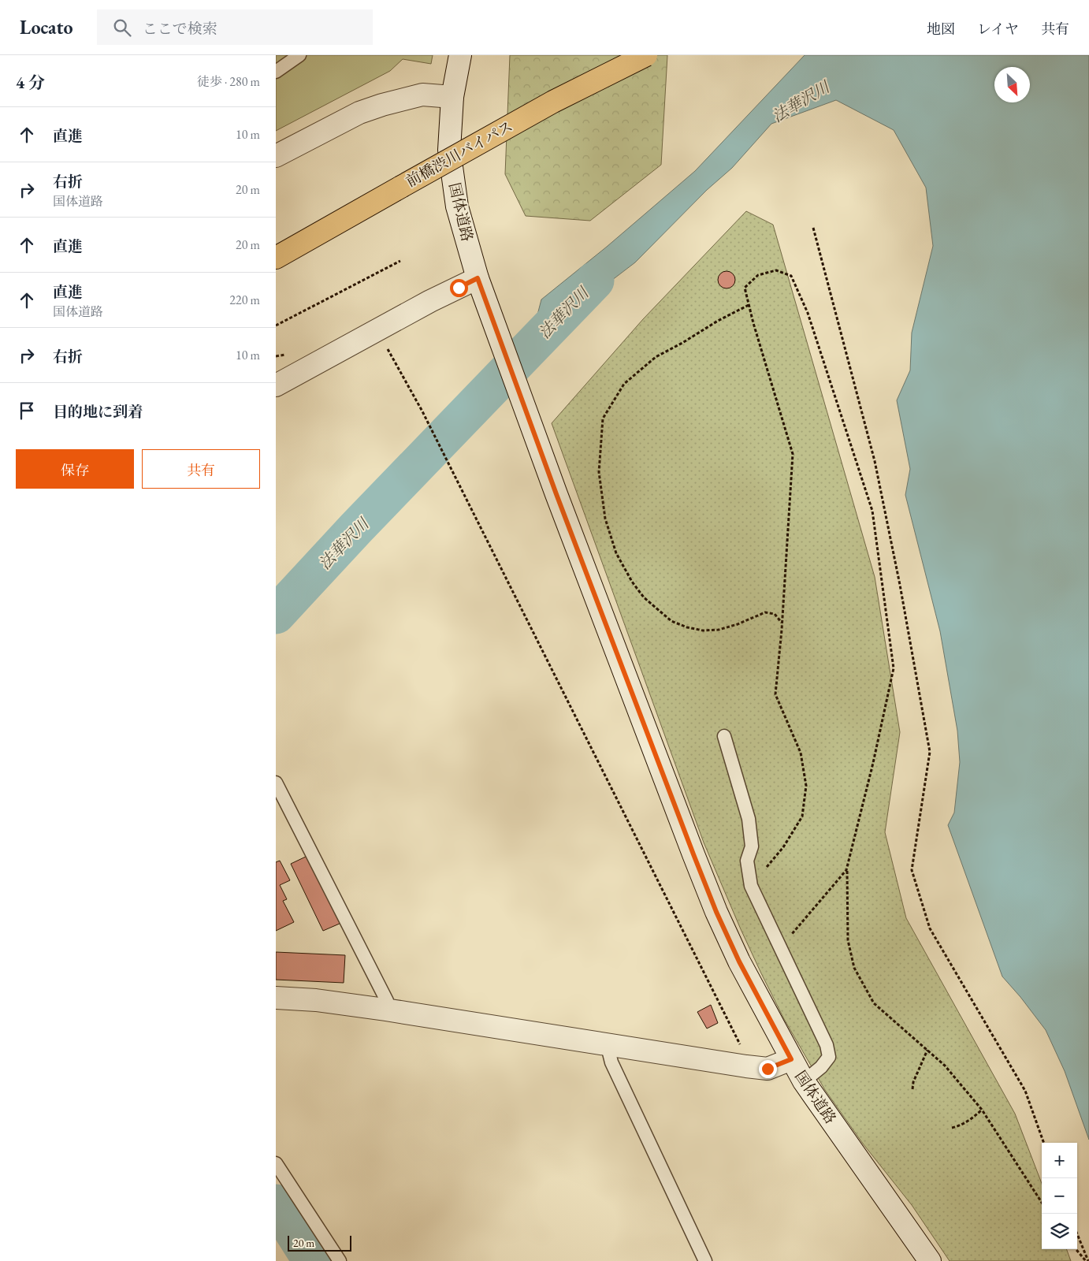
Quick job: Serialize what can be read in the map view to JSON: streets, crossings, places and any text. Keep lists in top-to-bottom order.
{
  "streets": {
    "highway": ["前橋渋川バイパス"],
    "street": ["国体道路"]
  },
  "water": ["法華沢川"],
  "scale_bar": "20 m",
  "north": "bottom right",
  "page": {
    "header": "Locato",
    "search": "ここで検索",
    "nav": ["地図", "レイヤ", "共有"],
    "heading": ["4 分", "徒歩 · 280 m"],
    "list": [
      ["直進", "10 m"],
      ["右折", "国体道路", "20 m"],
      ["直進", "20 m"],
      ["直進", "国体道路", "220 m"],
      ["右折", "10 m"],
      "目的地に到着"
    ],
    "buttons": ["保存", "共有"],
    "map_buttons": ["+", "−"],
    "scale": "20 m"
  }
}
